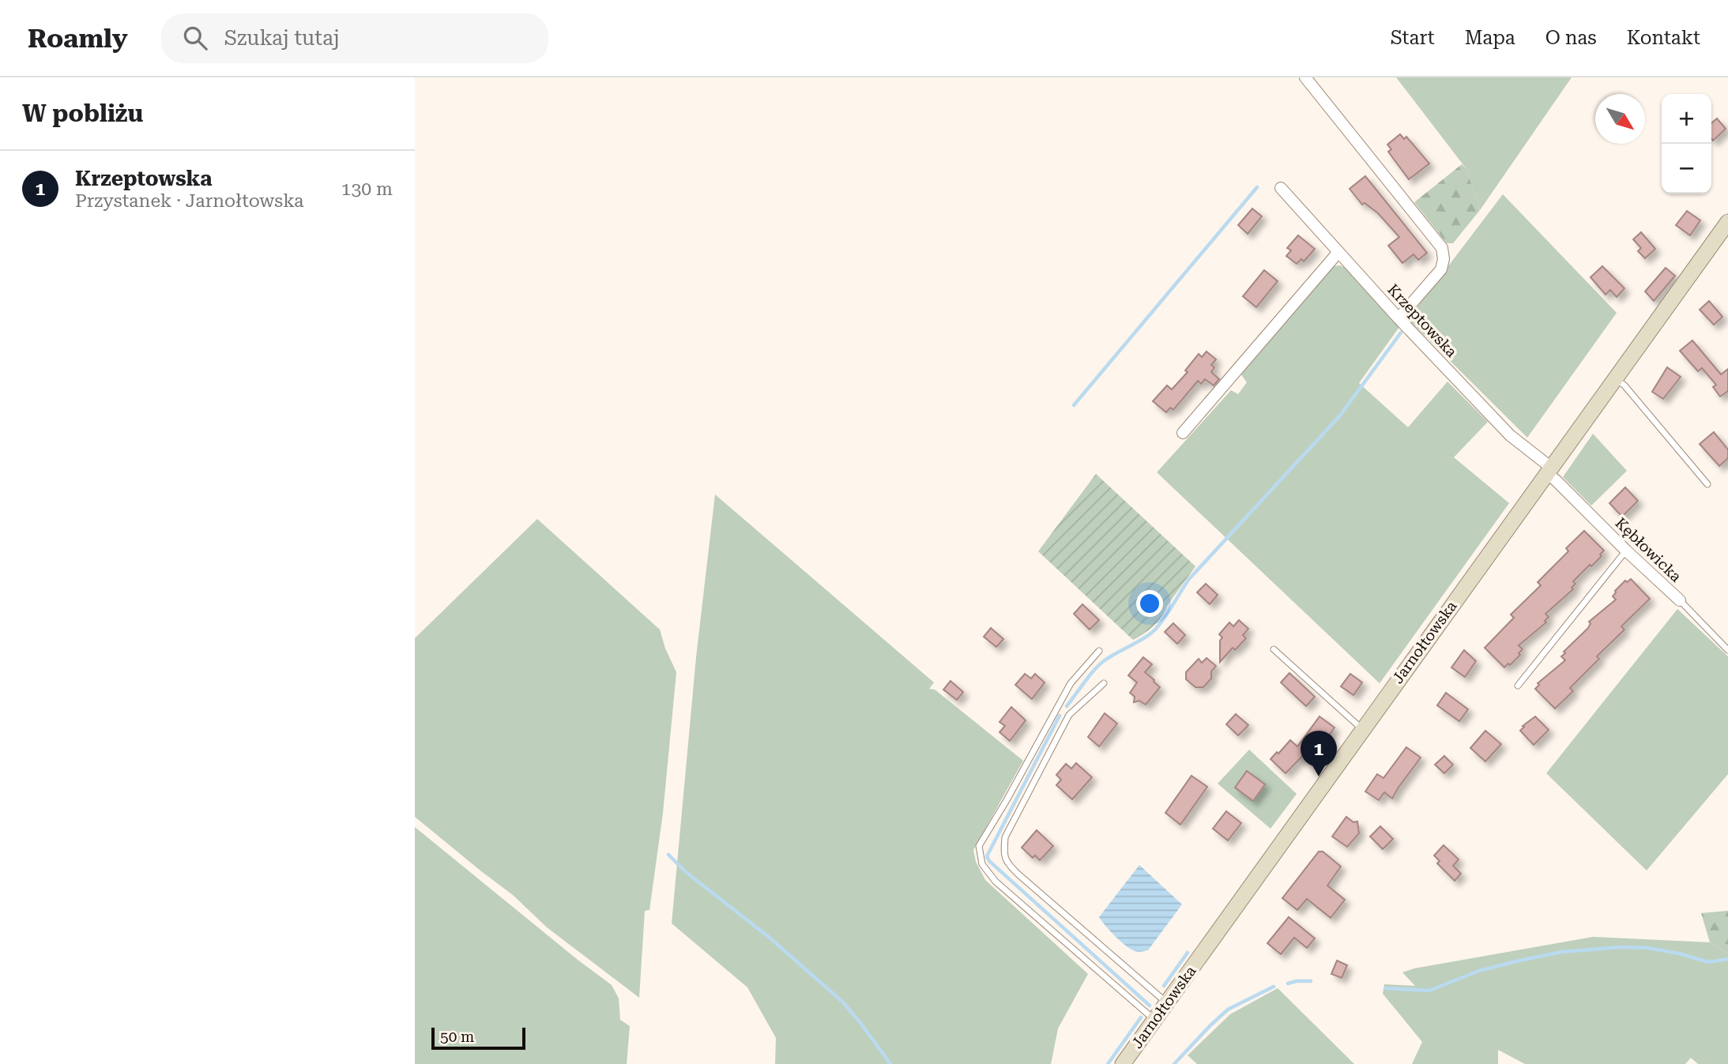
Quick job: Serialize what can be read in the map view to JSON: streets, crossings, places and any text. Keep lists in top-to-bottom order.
{
  "streets": {
    "street": ["Krzeptowska", "Kębłowicka", "Jarnołtowska"]
  },
  "crossings": [
    ["Krzeptowska", "Kębłowicka"],
    ["Krzeptowska", "Jarnołtowska"],
    ["Kębłowicka", "Jarnołtowska"]
  ],
  "scale_bar": "50 m",
  "north": "bottom right",
  "page": {
    "header": "Roamly",
    "search": "Szukaj tutaj",
    "nav": [
      "Start",
      "Mapa",
      "O nas",
      "Kontakt"
    ],
    "heading": "W pobliżu",
    "map_buttons": ["+", "−"],
    "list": [
      {
        "mark": "1",
        "name": "Krzeptowska",
        "note": "Przystanek · Jarnołtowska",
        "value": "130 m"
      }
    ],
    "pins": "1",
    "scale": "50 m"
  }
}
